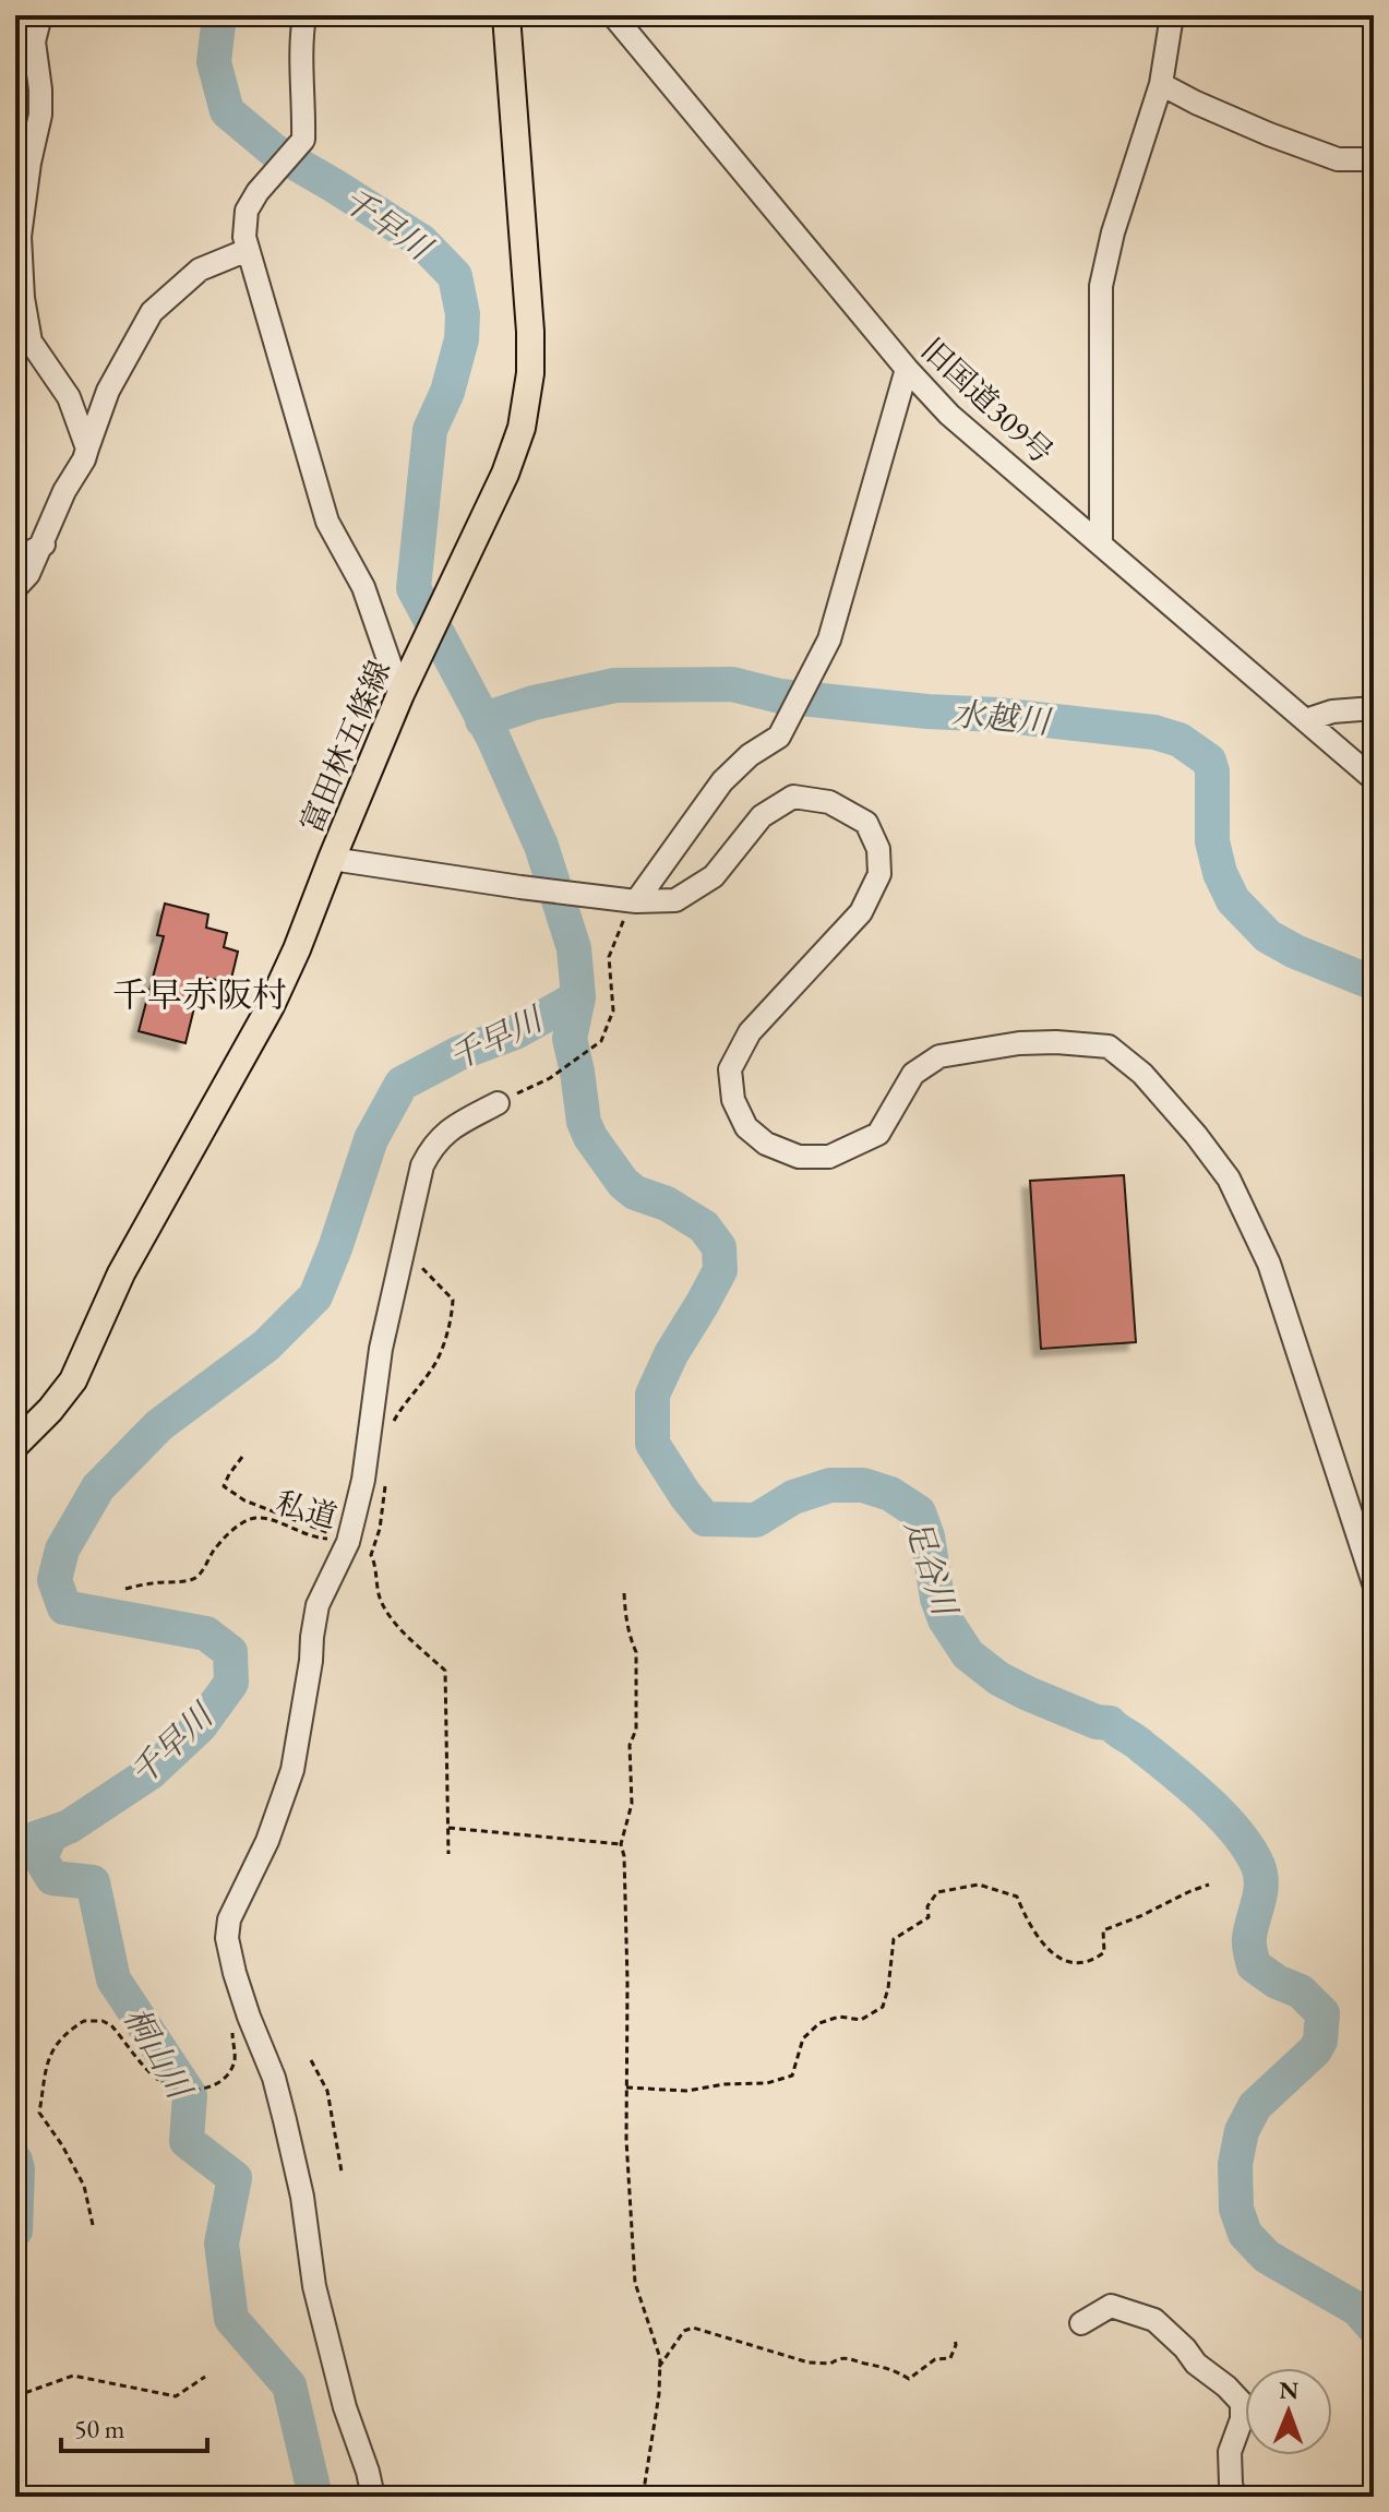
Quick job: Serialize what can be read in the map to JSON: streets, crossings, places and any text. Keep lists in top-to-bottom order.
{
  "streets": {
    "main road": ["富田林五條線"],
    "street": ["旧国道309号"],
    "path": ["私道"]
  },
  "districts": ["千早赤阪村"],
  "water": [
    "千早川",
    "水越川",
    "足谷川",
    "桐山川"
  ],
  "scale_bar": "50 m",
  "north": "top"
}
